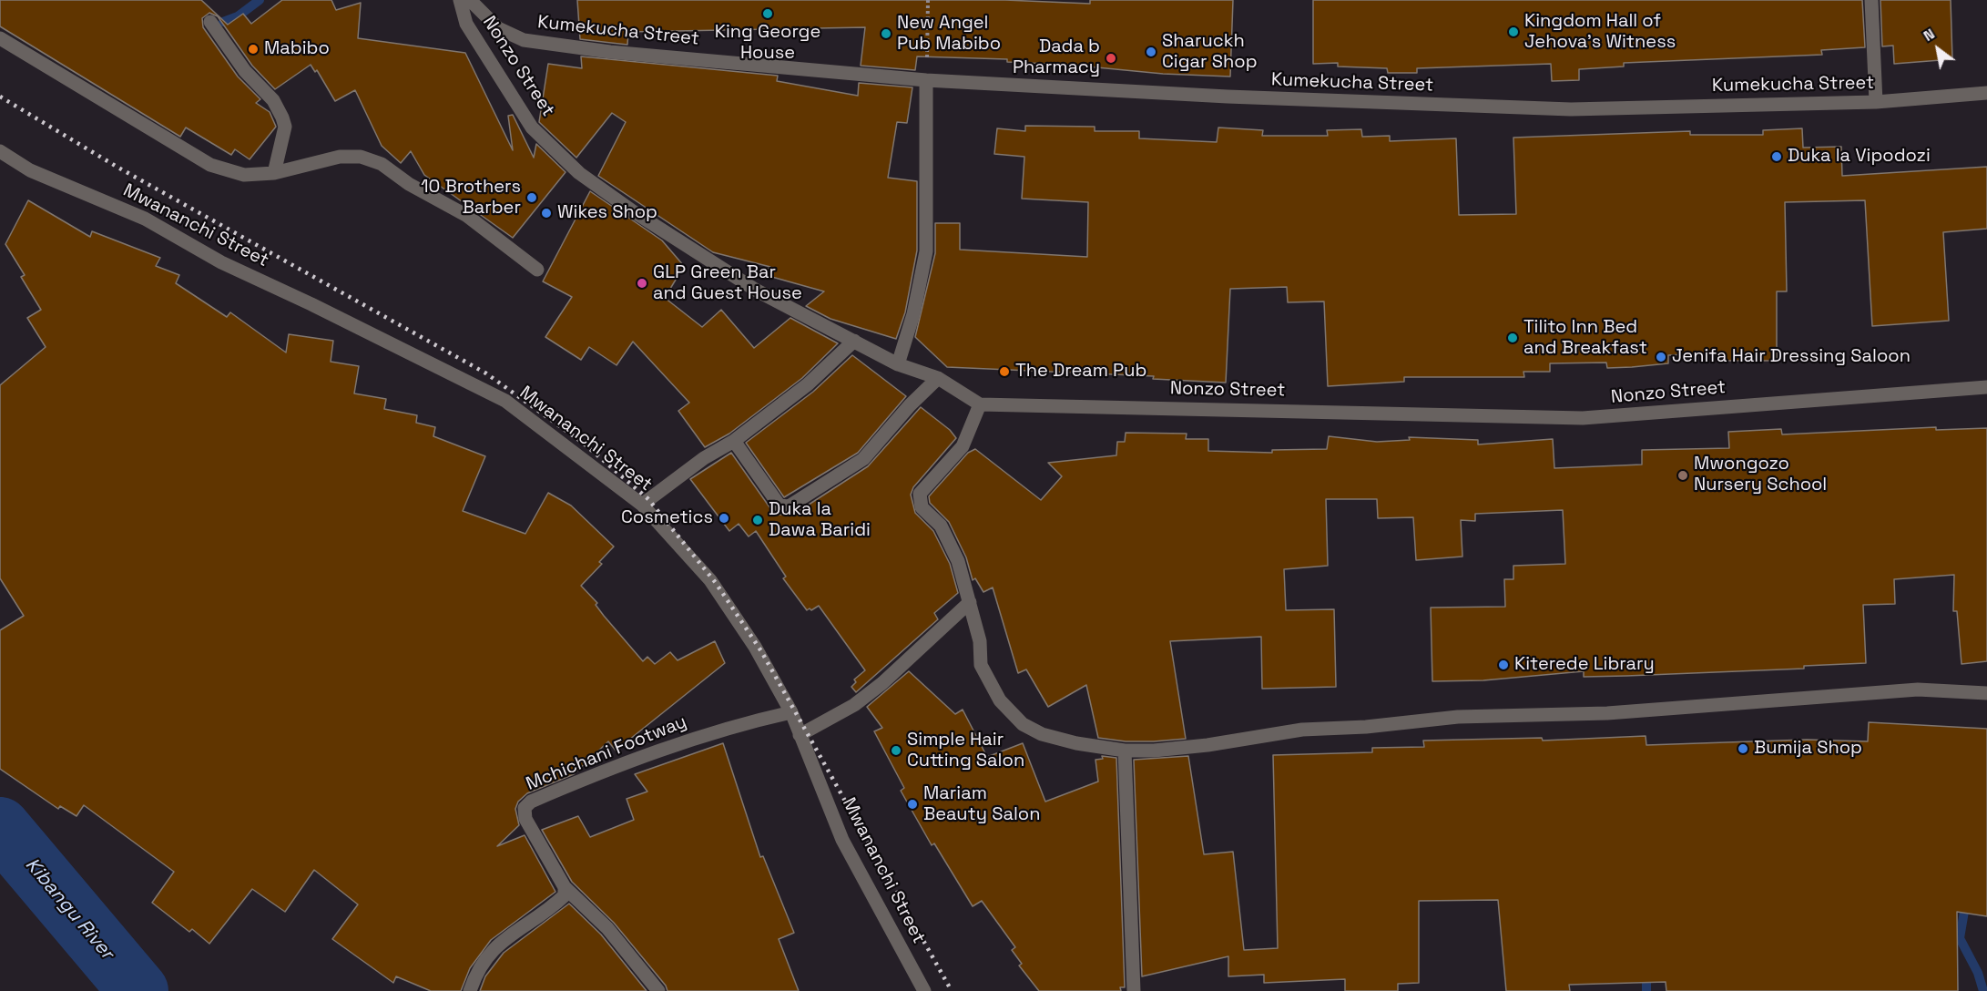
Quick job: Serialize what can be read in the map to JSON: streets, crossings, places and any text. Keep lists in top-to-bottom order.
{
  "streets": {
    "street": [
      "Kumekucha Street",
      "Nonzo Street",
      "Mwananchi Street",
      "Mchichani Footway"
    ]
  },
  "crossings": [
    ["Mwananchi Street", "Mchichani Footway"]
  ],
  "water": ["Kibangu River"],
  "places": [
    "King George House",
    "Kingdom Hall of Jehova's Witness",
    "New Angel Pub Mabibo",
    "Mabibo",
    "Sharuckh Cigar Shop",
    "Dada b Pharmacy",
    "Duka la Vipodozi",
    "10 Brothers Barber",
    "Wikes Shop",
    "GLP Green Bar and Guest House",
    "Tilito Inn Bed and Breakfast",
    "Jenifa Hair Dressing Saloon",
    "The Dream Pub",
    "Mwongozo Nursery School",
    "Cosmetics",
    "Duka la Dawa Baridi",
    "Kiterede Library",
    "Bumija Shop",
    "Simple Hair Cutting Salon",
    "Mariam Beauty Salon"
  ],
  "north": "top left"
}
